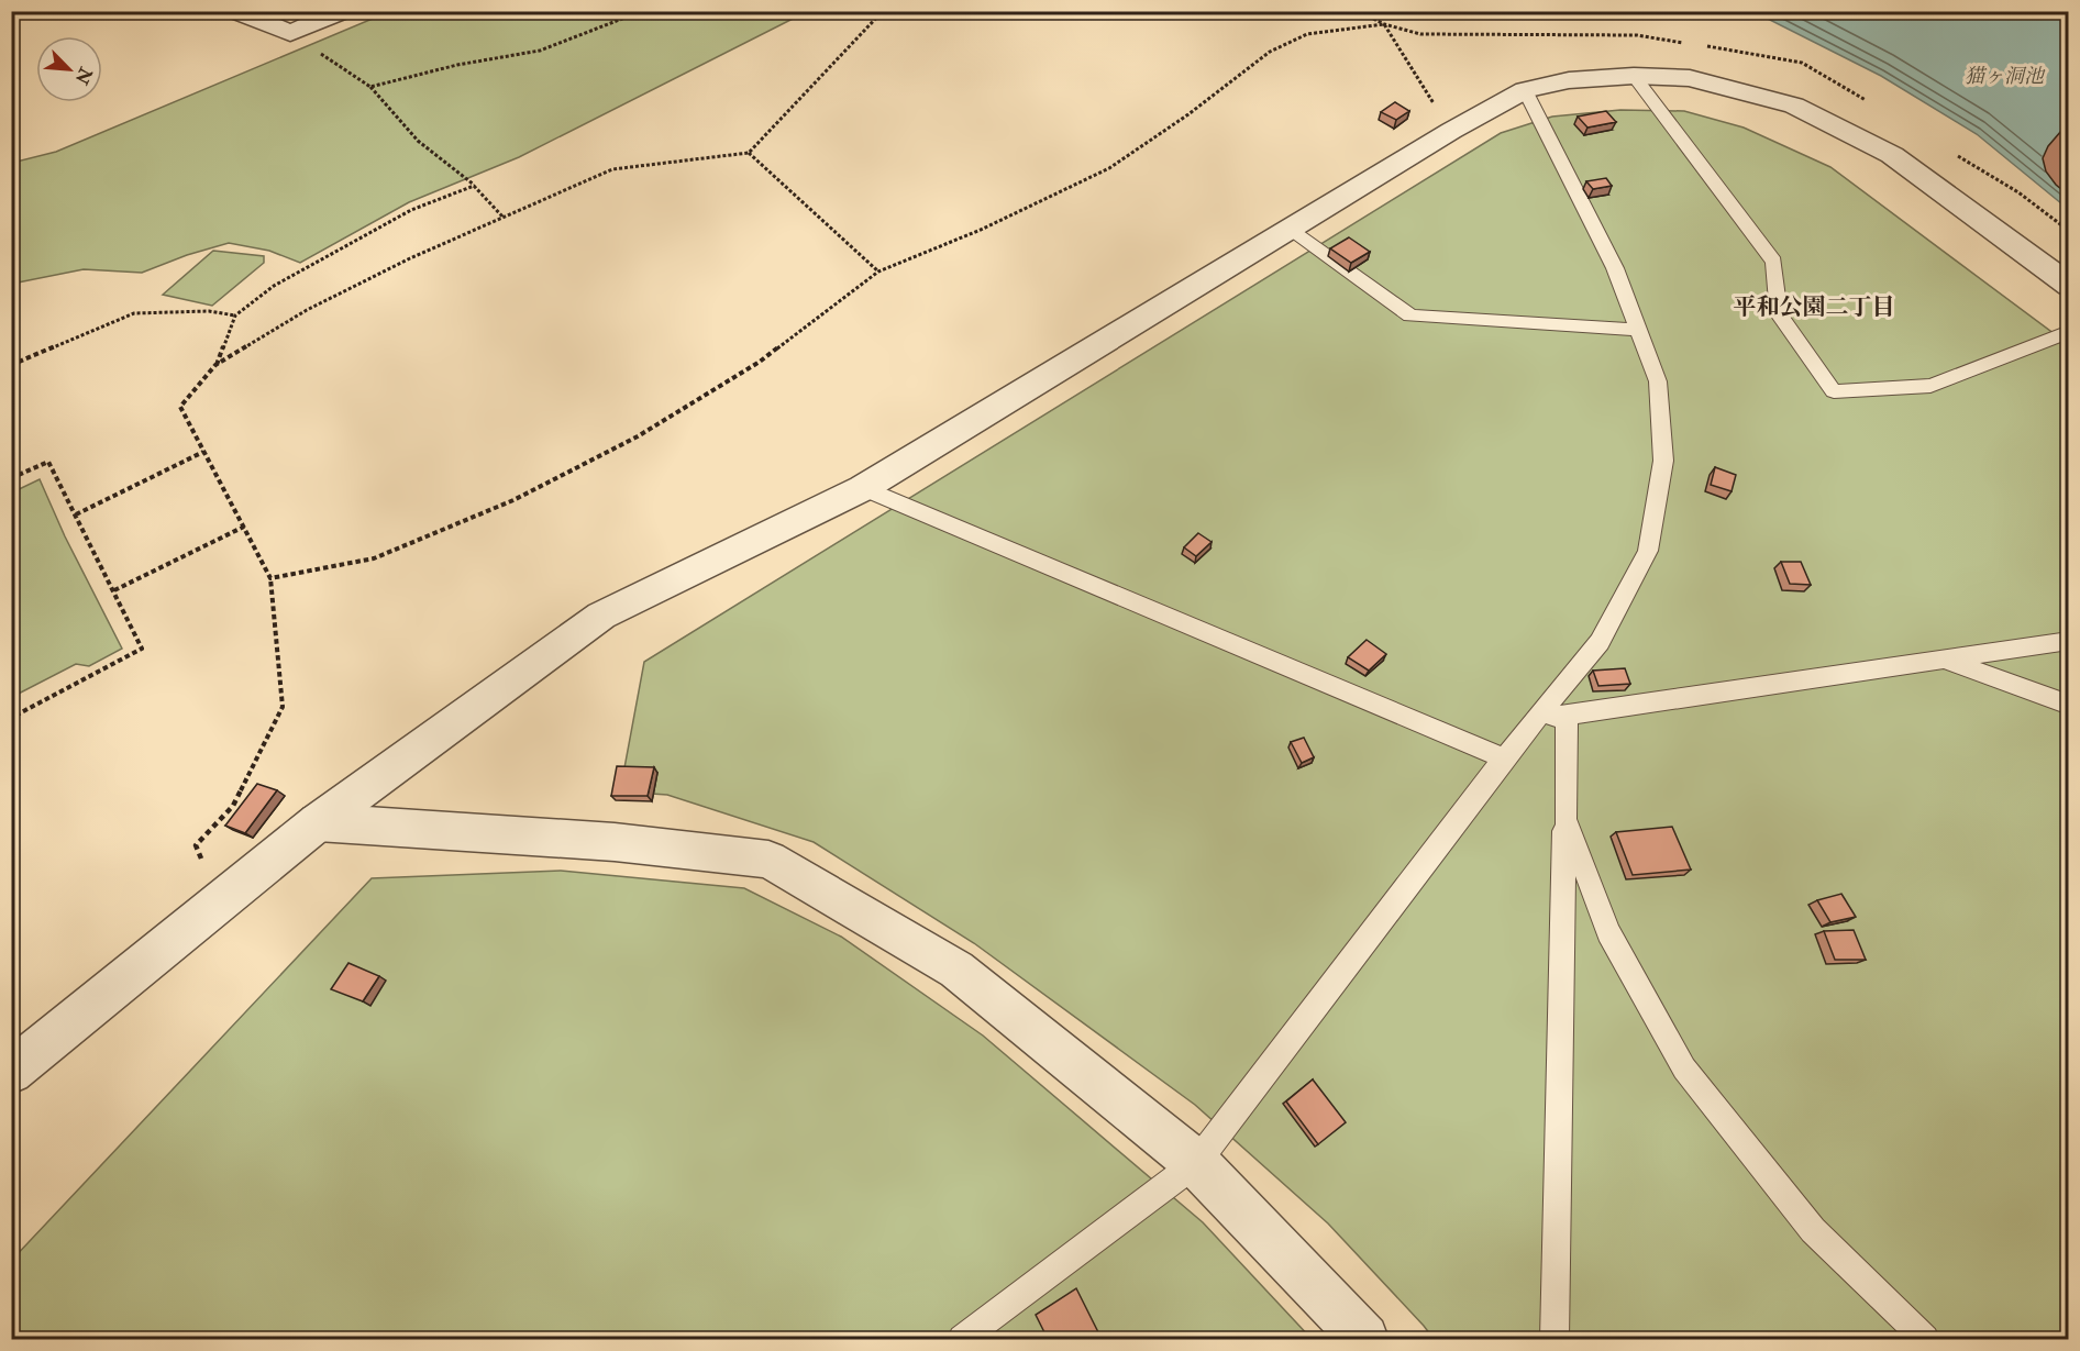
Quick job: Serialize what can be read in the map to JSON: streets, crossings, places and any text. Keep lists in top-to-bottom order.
{
  "districts": ["平和公園二丁目"],
  "water": ["猫ヶ洞池"],
  "north": "bottom right"
}
